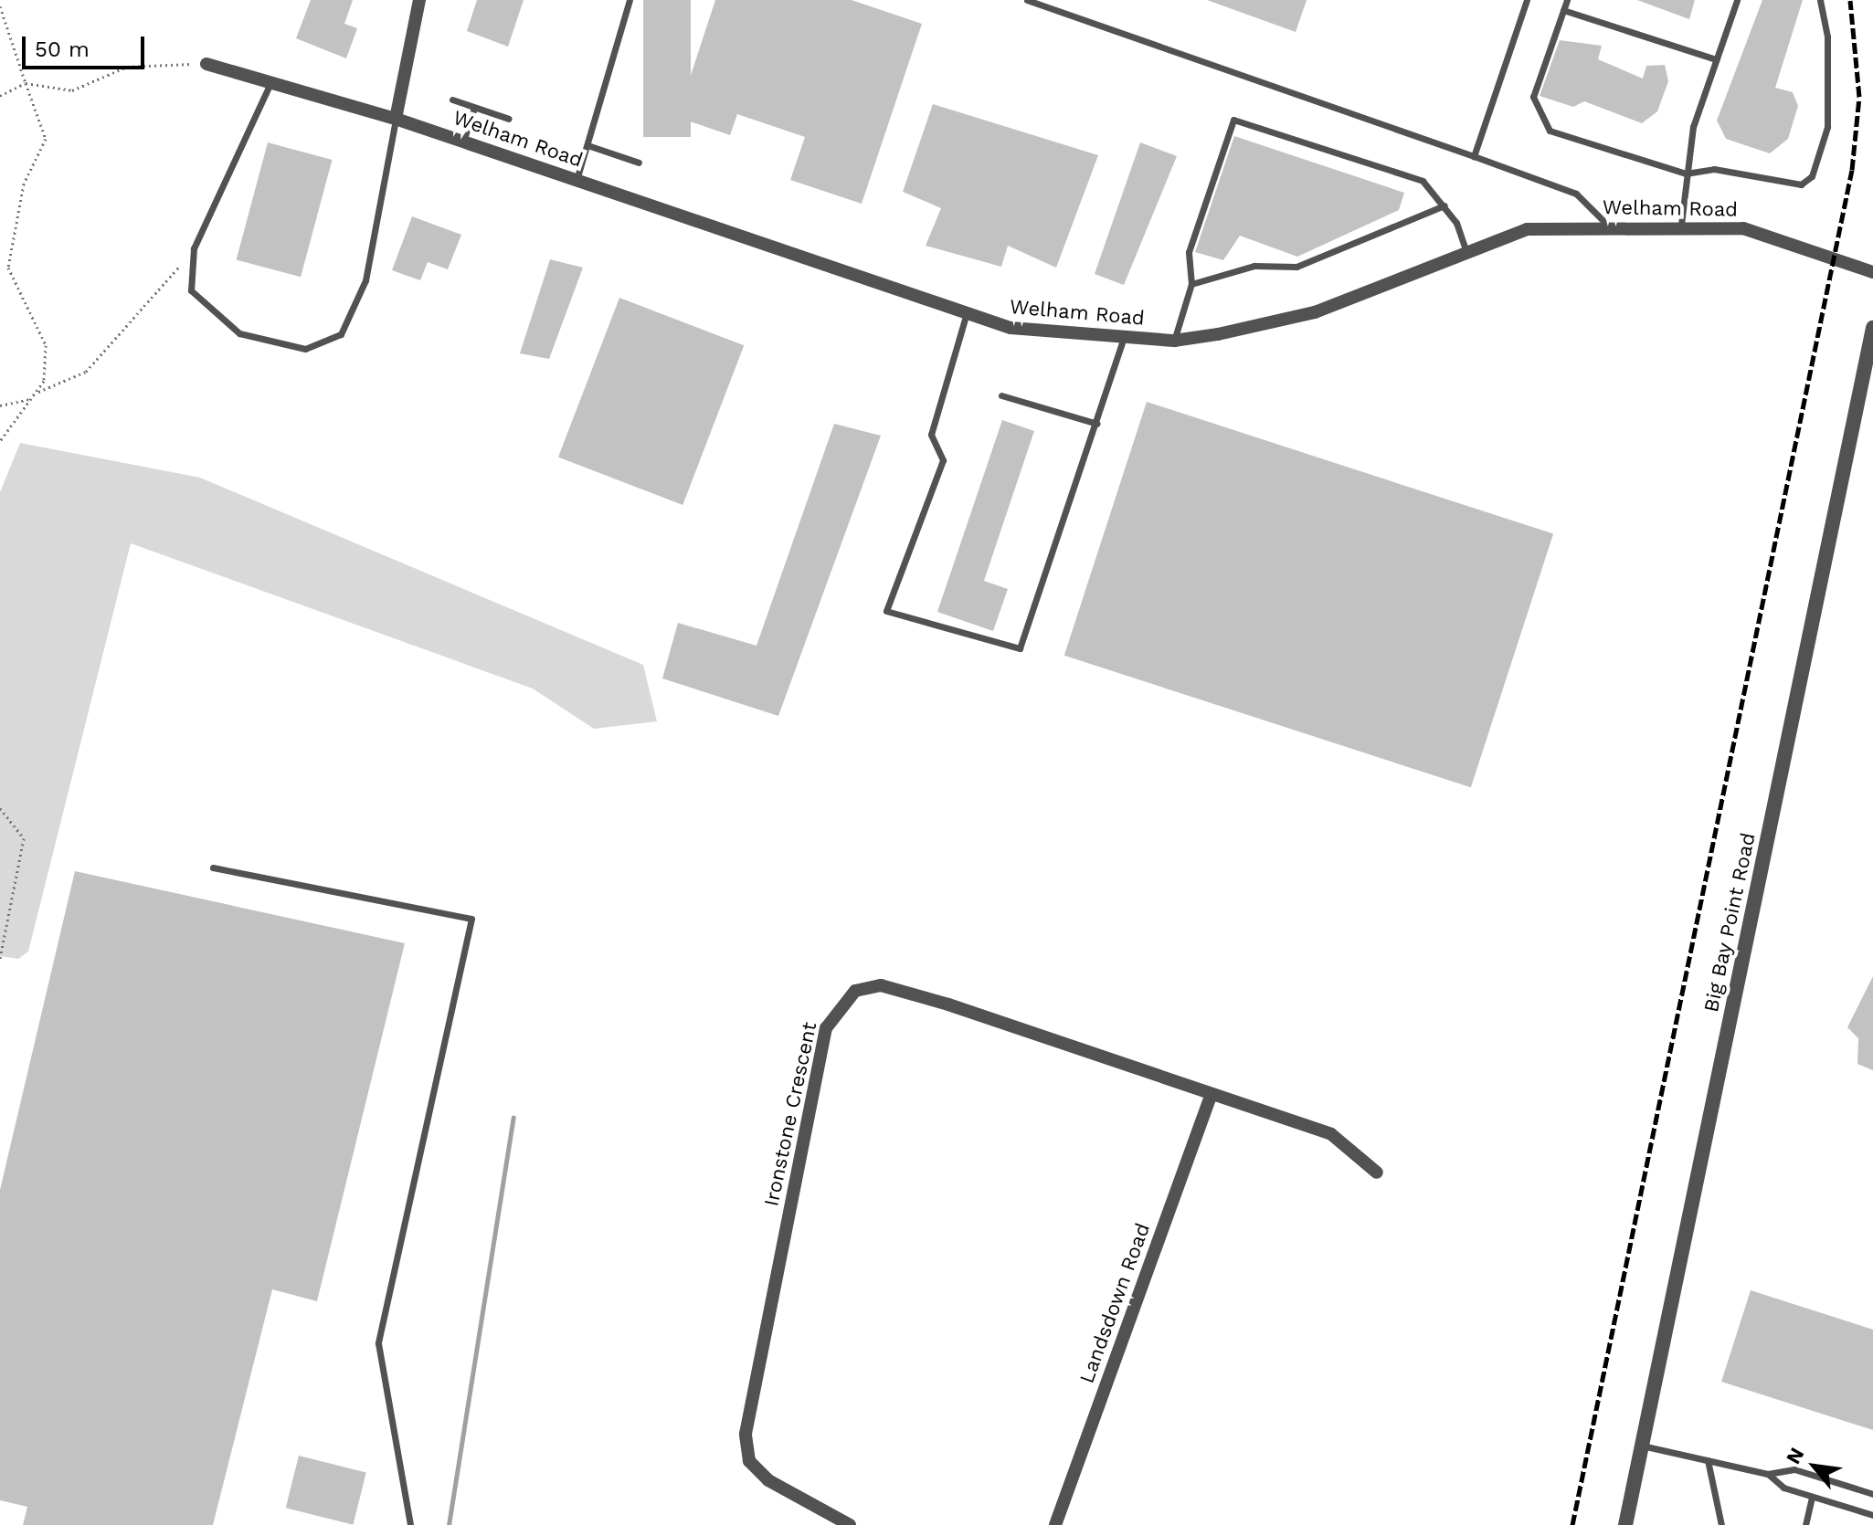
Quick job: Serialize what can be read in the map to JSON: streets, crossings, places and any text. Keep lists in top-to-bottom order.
{
  "streets": {
    "street": [
      "Welham Road",
      "Big Bay Point Road",
      "Ironstone Crescent",
      "Landsdown Road"
    ]
  },
  "crossings": [
    ["Ironstone Crescent", "Landsdown Road"]
  ],
  "scale_bar": "50 m",
  "north": "top left"
}
